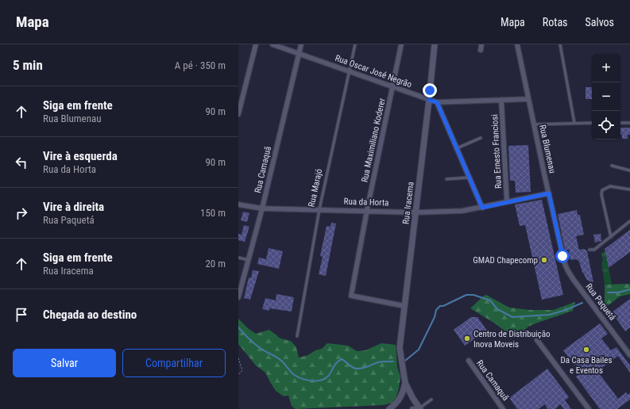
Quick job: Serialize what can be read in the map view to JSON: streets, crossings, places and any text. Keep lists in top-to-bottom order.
{
  "streets": {
    "street": [
      "Rua Oscar José Negrão",
      "Rua Maximiliano Koderer",
      "Rua Blumenau",
      "Rua Ernesto Franciosi",
      "Rua Camaquã",
      "Rua da Horta",
      "Rua Iracema",
      "Rua Paquetá"
    ],
    "lane": ["Rua Marajó"]
  },
  "crossings": [
    ["Rua Oscar José Negrão", "Rua Maximiliano Koderer"],
    ["Rua Oscar José Negrão", "Rua Blumenau"],
    ["Rua Oscar José Negrão", "Rua Ernesto Franciosi"],
    ["Rua Oscar José Negrão", "Rua Camaquã"],
    ["Rua Oscar José Negrão", "Rua Marajó"],
    ["Rua Oscar José Negrão", "Rua Iracema"],
    ["Rua Maximiliano Koderer", "Rua da Horta"],
    ["Rua Maximiliano Koderer", "Rua Iracema"],
    ["Rua Blumenau", "Rua da Horta"],
    ["Rua Blumenau", "Rua Paquetá"],
    ["Rua Ernesto Franciosi", "Rua da Horta"],
    ["Rua Camaquã", "Rua da Horta"],
    ["Rua Marajó", "Rua da Horta"],
    ["Rua da Horta", "Rua Iracema"]
  ],
  "places": ["GMAD Chapecomp", "Centro de Distribuição Inova Moveis", "Da Casa Bailes e Eventos"],
  "page": {
    "header": "Mapa",
    "nav": ["Mapa", "Rotas", "Salvos"],
    "heading": ["5 min", "A pé · 350 m"],
    "map_buttons": ["+", "−"],
    "list": [
      ["Siga em frente", "Rua Blumenau", "90 m"],
      ["Vire à esquerda", "Rua da Horta", "90 m"],
      ["Vire à direita", "Rua Paquetá", "150 m"],
      ["Siga em frente", "Rua Iracema", "20 m"],
      "Chegada ao destino"
    ],
    "buttons": ["Salvar", "Compartilhar"]
  }
}
